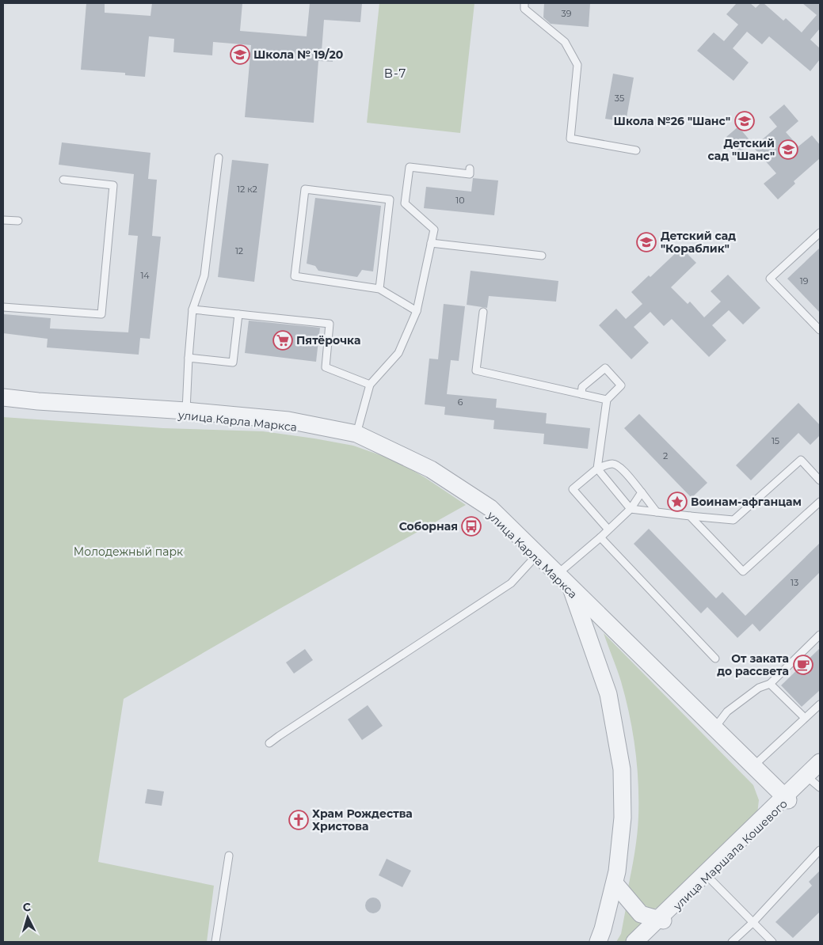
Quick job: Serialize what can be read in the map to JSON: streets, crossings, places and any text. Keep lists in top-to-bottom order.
{
  "streets": {
    "street": ["улица Карла Маркса", "улица Маршала Кошевого"]
  },
  "crossings": [
    ["улица Карла Маркса", "улица Маршала Кошевого"]
  ],
  "districts": ["В-7"],
  "parks": ["Молодежный парк"],
  "places": {
    "school or university": [
      "Школа № 19/20",
      "Школа №26 \"Шанс\"",
      "Детский сад \"Шанс\"",
      "Детский сад \"Кораблик\""
    ],
    "supermarket": ["Пятёрочка"],
    "place": ["Воинам-афганцам"],
    "bus stop": ["Соборная"],
    "cafe": ["От заката до рассвета"],
    "church": ["Храм Рождества Христова"]
  },
  "house_numbers": [
    "39",
    "35",
    "12 к2",
    "10",
    "12",
    "14",
    "19",
    "6",
    "15",
    "2",
    "13"
  ],
  "north": "top"
}
